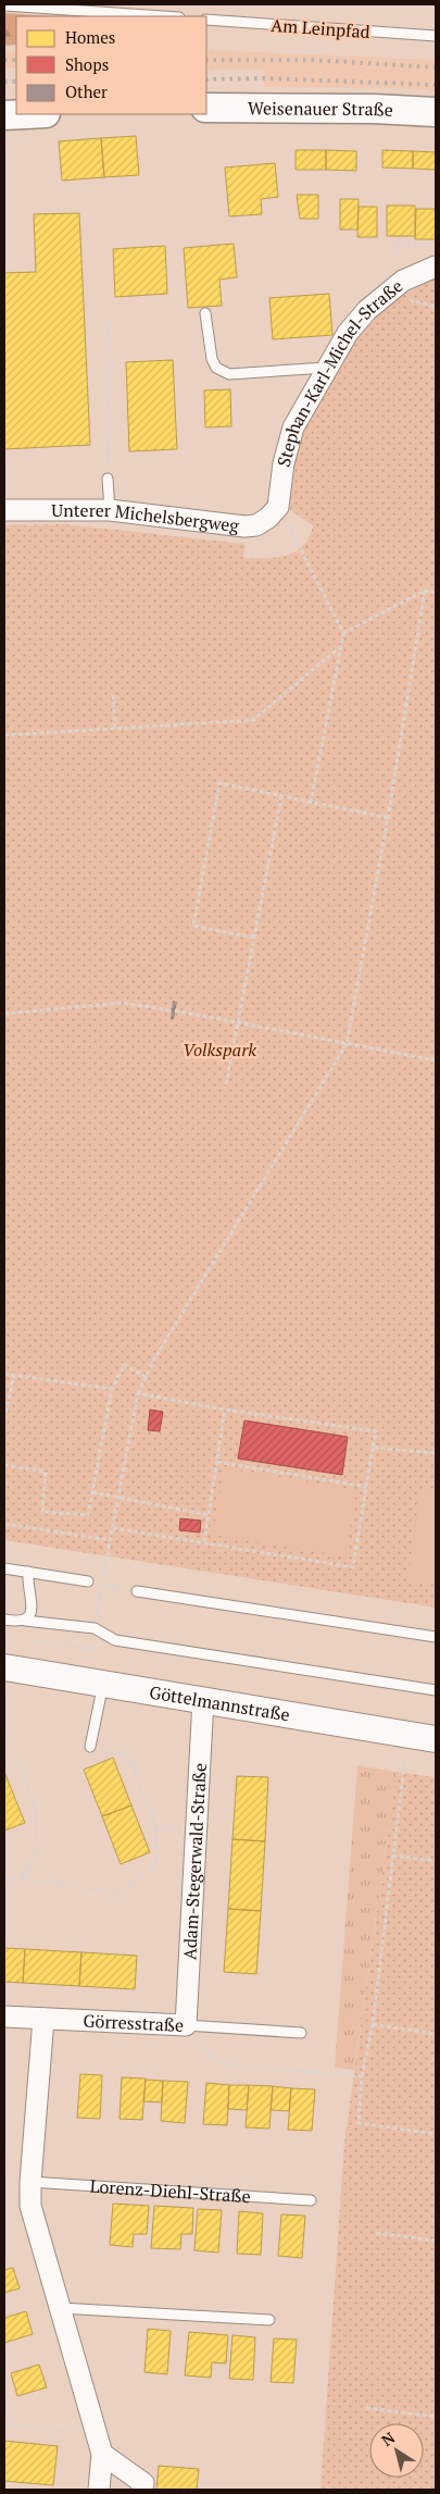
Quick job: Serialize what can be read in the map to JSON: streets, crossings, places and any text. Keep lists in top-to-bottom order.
{
  "streets": {
    "main road": ["Weisenauer Straße"],
    "street": [
      "Stephan-Karl-Michel-Straße",
      "Unterer Michelsbergweg",
      "Göttelmannstraße",
      "Adam-Stegerwald-Straße",
      "Görresstraße"
    ],
    "lane": ["Am Leinpfad", "Lorenz-Diehl-Straße"]
  },
  "crossings": [
    ["Stephan-Karl-Michel-Straße", "Unterer Michelsbergweg"],
    ["Göttelmannstraße", "Adam-Stegerwald-Straße"],
    ["Adam-Stegerwald-Straße", "Görresstraße"]
  ],
  "parks": ["Volkspark"],
  "legend": ["Homes", "Shops", "Other"],
  "north": "top left"
}
